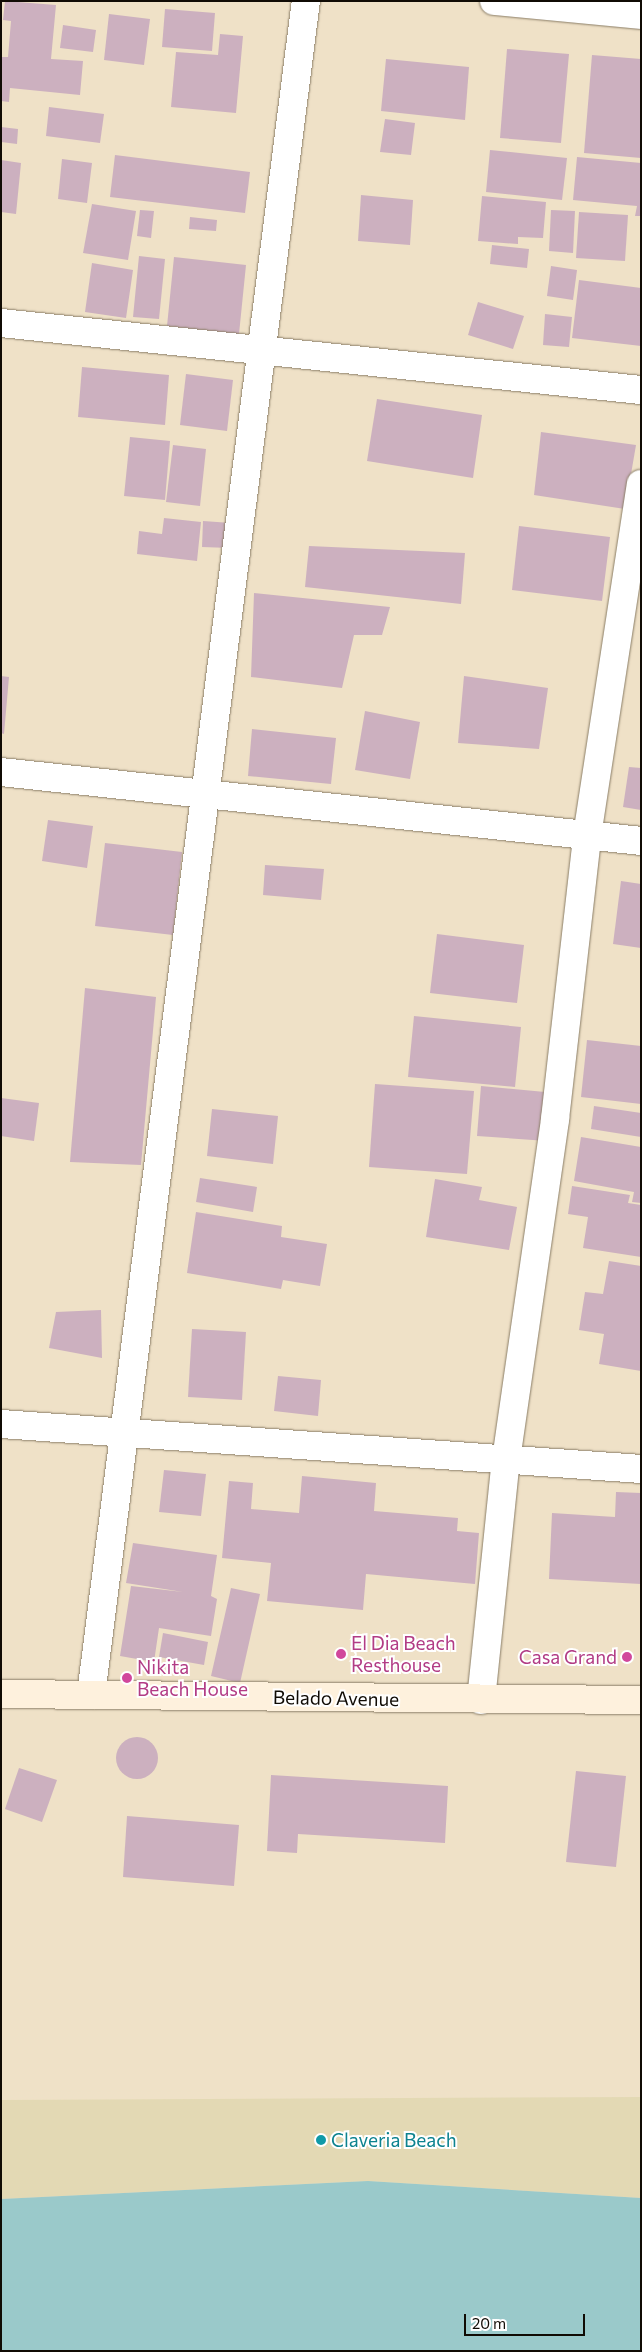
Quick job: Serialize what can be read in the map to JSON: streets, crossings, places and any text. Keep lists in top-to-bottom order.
{
  "streets": {
    "street": ["Belado Avenue"]
  },
  "places": [
    "El Dia Beach Resthouse",
    "Casa Grand",
    "Nikita Beach House",
    "Claveria Beach"
  ],
  "scale_bar": "20 m"
}
